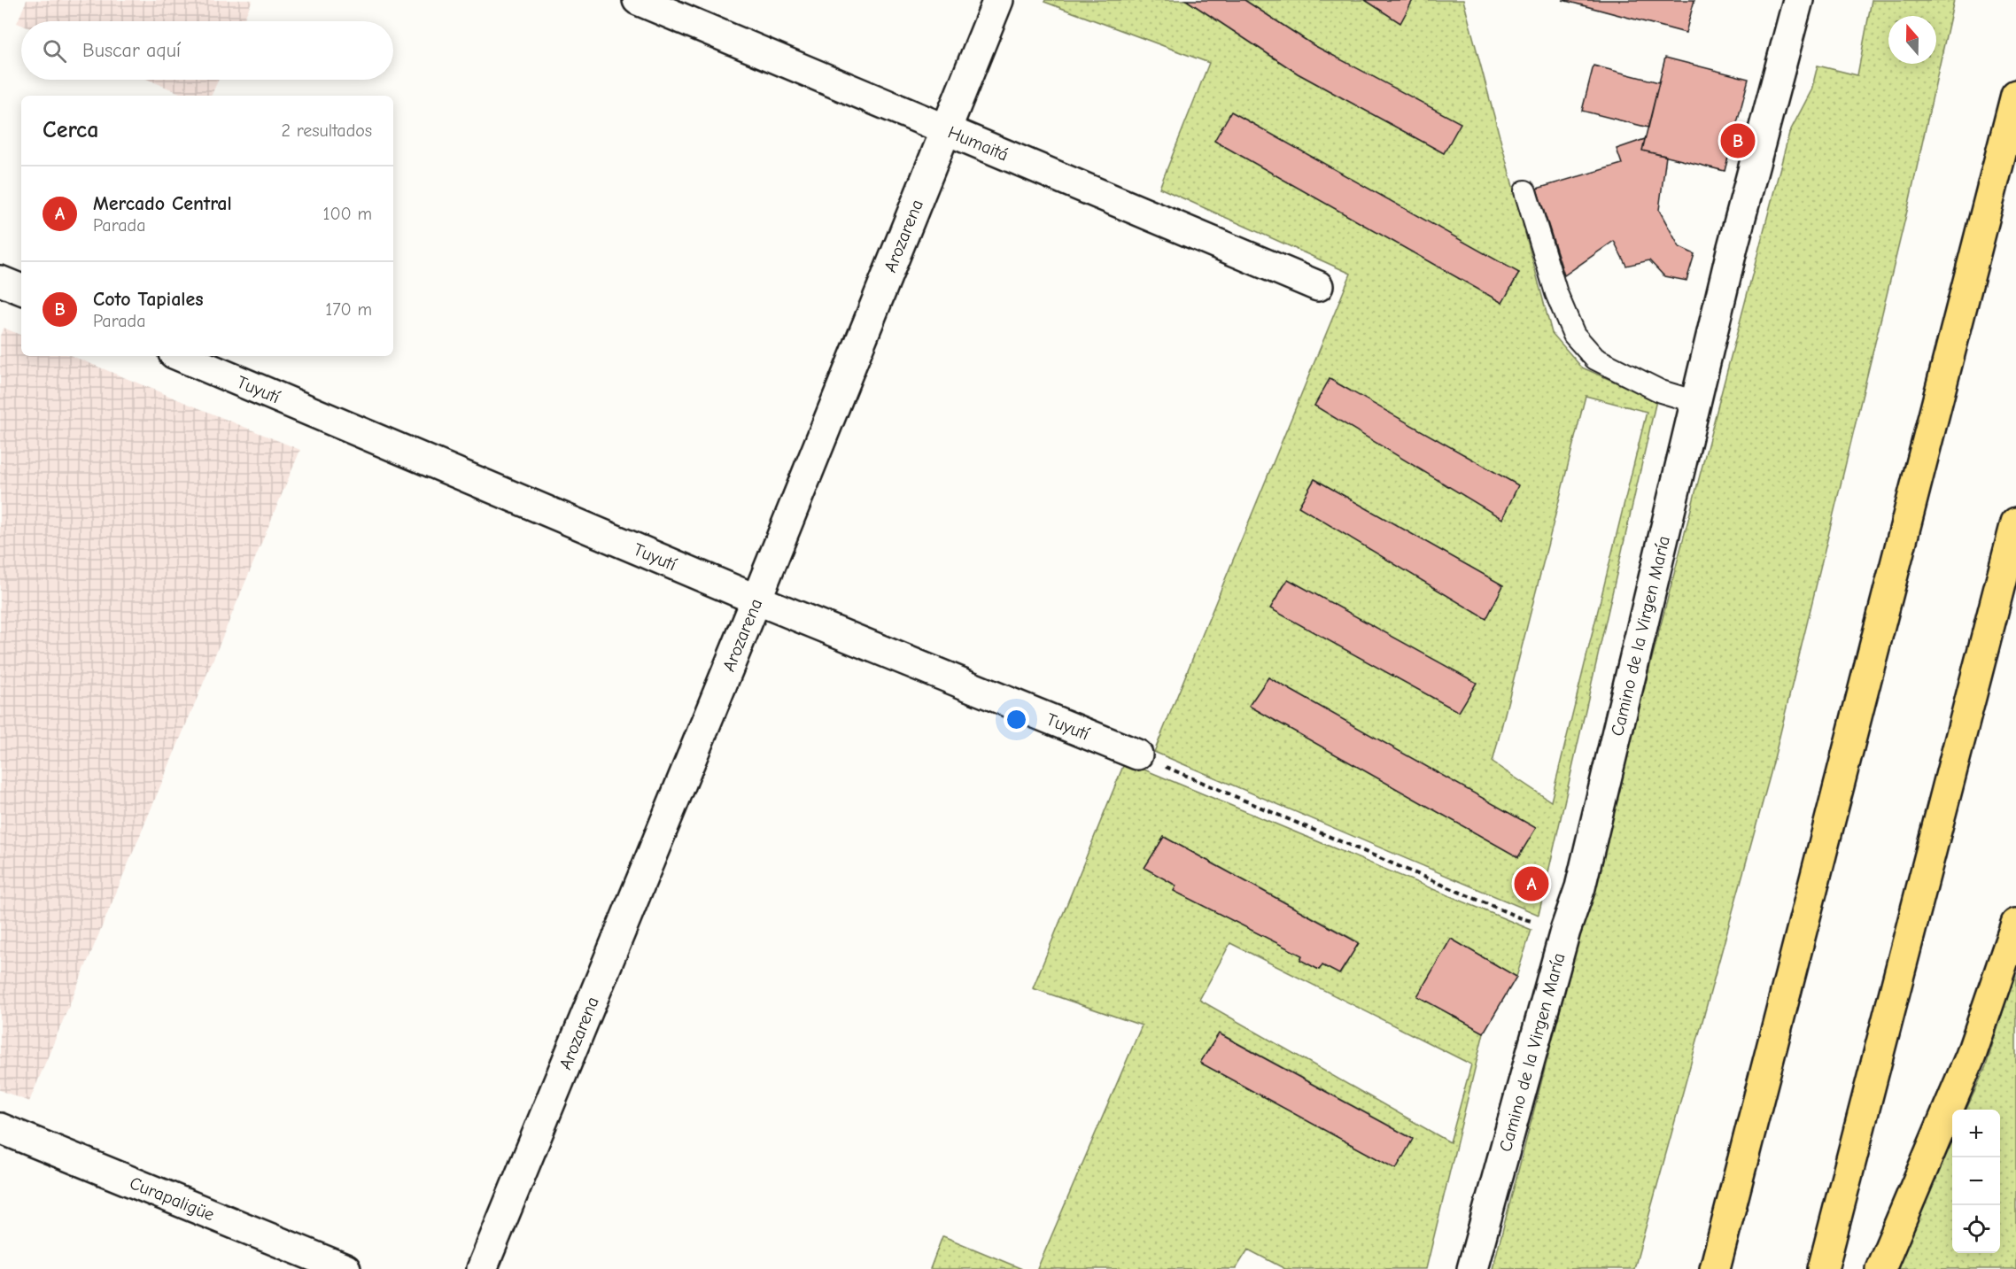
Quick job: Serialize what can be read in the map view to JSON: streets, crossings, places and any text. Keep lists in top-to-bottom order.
{
  "streets": {
    "street": [
      "Humaitá",
      "Arozarena",
      "Tuyutí",
      "Camino de la Virgen María",
      "Curapaligüe"
    ]
  },
  "crossings": [
    ["Humaitá", "Arozarena"],
    ["Arozarena", "Tuyutí"]
  ],
  "north": "top",
  "page": {
    "search": "Buscar aquí",
    "heading": ["Cerca", "2 resultados"],
    "pins": ["B", "A"],
    "list": [
      {
        "mark": "A",
        "name": "Mercado Central",
        "note": "Parada",
        "value": "100 m"
      },
      {
        "mark": "B",
        "name": "Coto Tapiales",
        "note": "Parada",
        "value": "170 m"
      }
    ],
    "map_buttons": ["+", "−"]
  }
}
